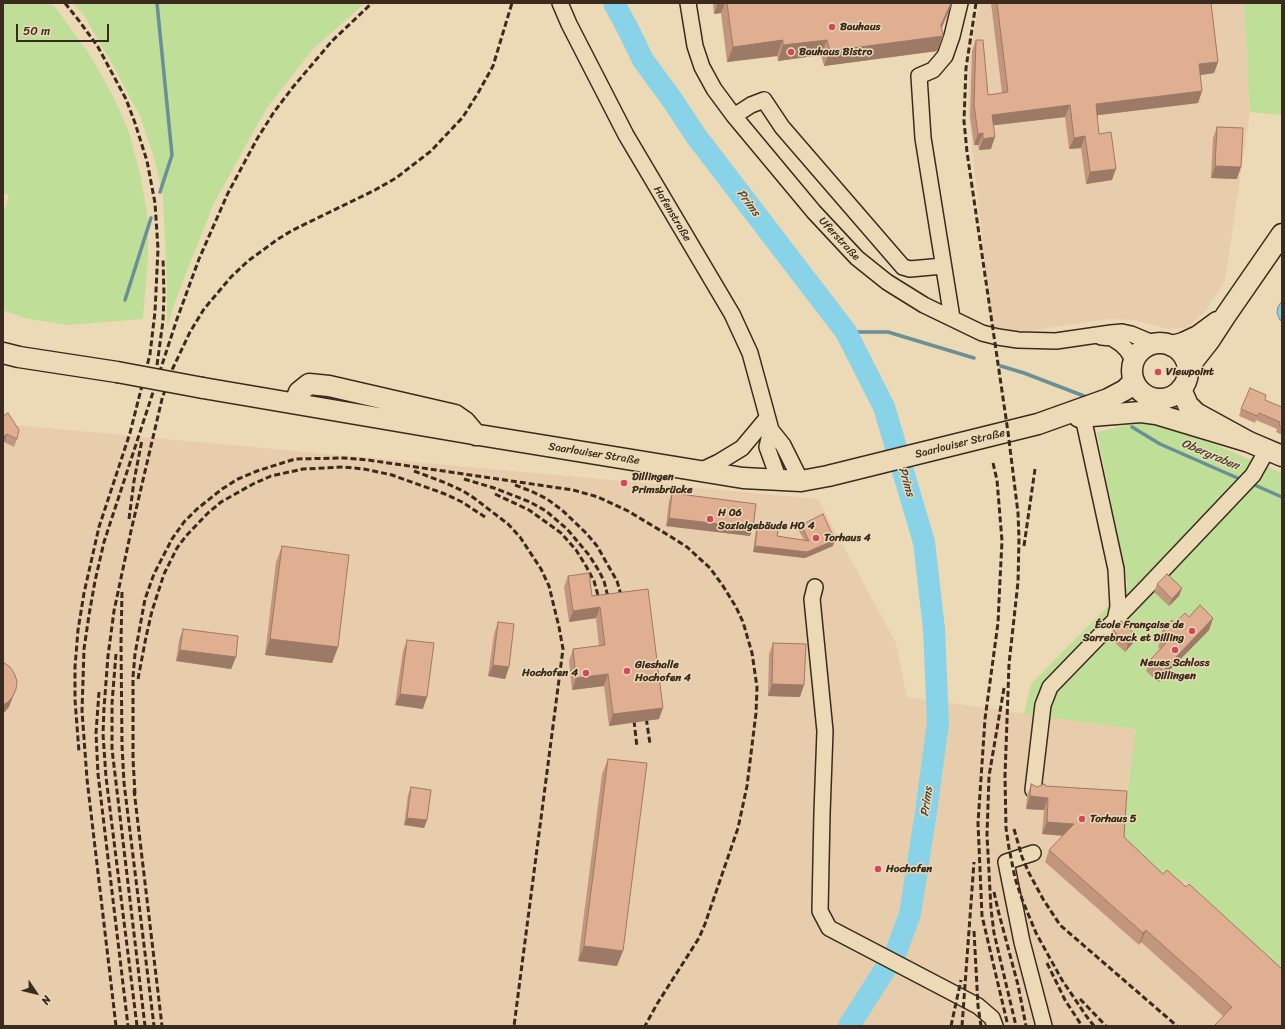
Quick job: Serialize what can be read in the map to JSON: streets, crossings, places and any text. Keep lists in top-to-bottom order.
{
  "streets": {
    "main road": ["Saarlouiser Straße"],
    "street": ["Hafenstraße", "Uferstraße"]
  },
  "crossings": [
    ["Hafenstraße", "Saarlouiser Straße"],
    ["Uferstraße", "Saarlouiser Straße"]
  ],
  "water": ["Prims", "Obergraben"],
  "places": [
    "Bauhaus",
    "Bauhaus Bistro",
    "Viewpoint",
    "Dillingen Primsbrücke",
    "H 06 Sozialgebäude HO 4",
    "Torhaus 4",
    "École Française de Sarrebruck et Dilling",
    "Neues Schloss Dillingen",
    "Gieshalle Hochofen 4",
    "Hochofen 4",
    "Torhaus 5",
    "Hochofen"
  ],
  "scale_bar": "50 m",
  "north": "bottom right"
}
